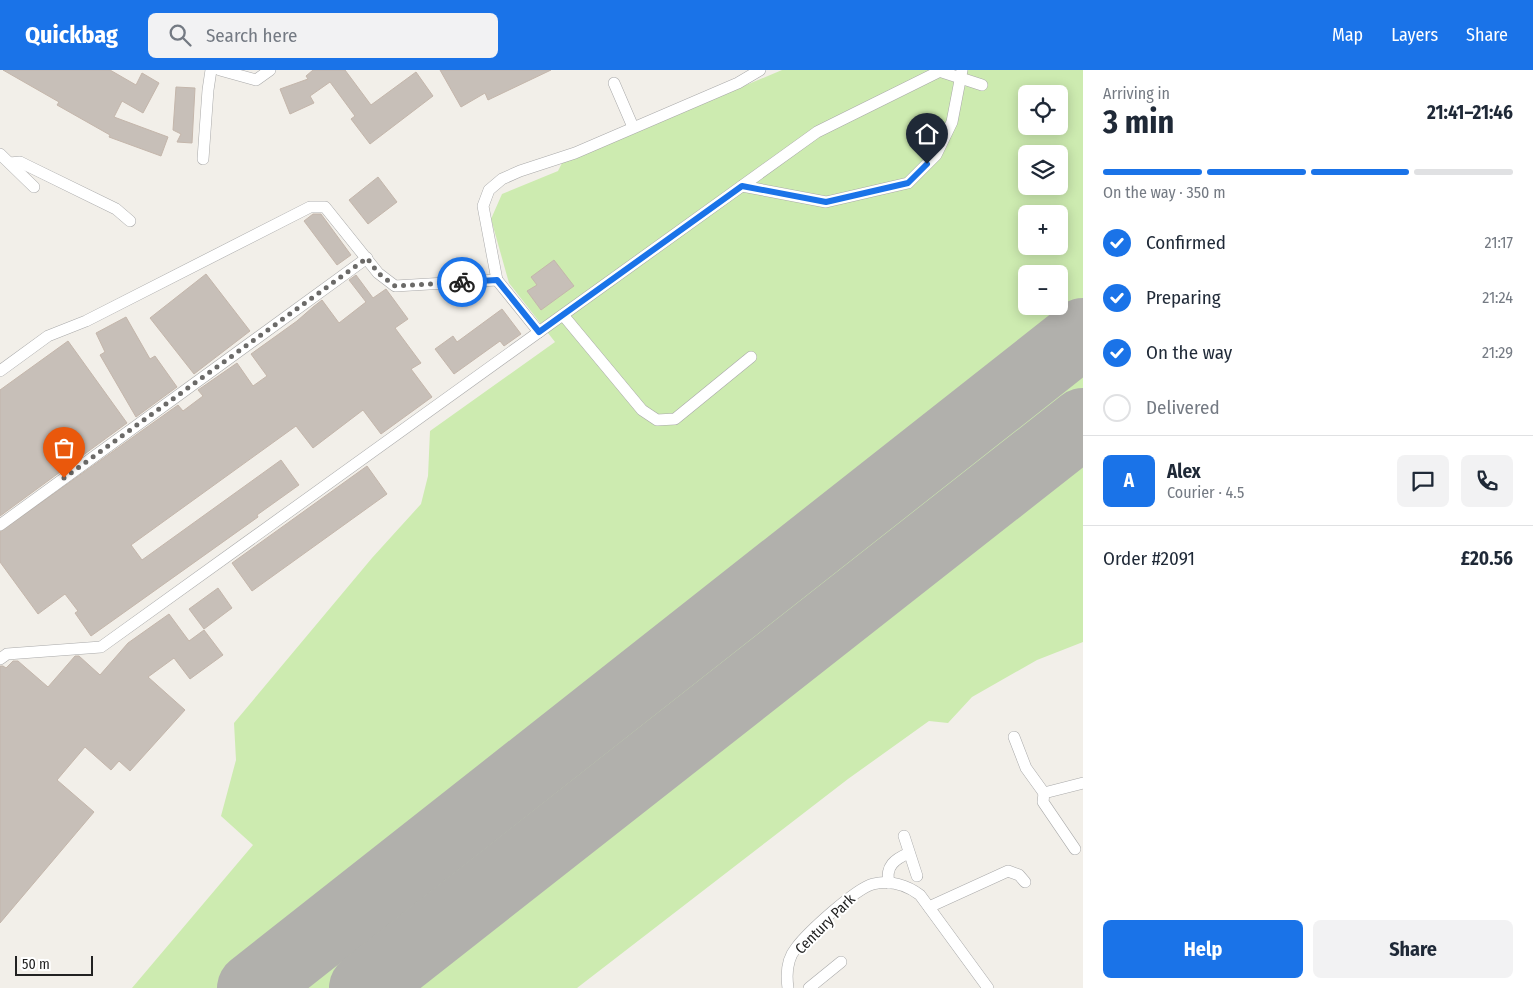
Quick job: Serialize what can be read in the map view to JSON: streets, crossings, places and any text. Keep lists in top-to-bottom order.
{
  "streets": {
    "street": ["Century Park"]
  },
  "scale_bar": "50 m",
  "page": {
    "header": "Quickbag",
    "search": "Search here",
    "nav": ["Map", "Layers", "Share"],
    "heading": ["3 min", "Arriving in", "21:41–21:46"],
    "panel": [
      "Alex",
      "Courier · 4.5",
      "Order #2091",
      "£20.56"
    ],
    "map_buttons": ["+", "−"],
    "bar": "On the way · 350 m",
    "list": [
      ["Confirmed", "21:17"],
      ["Preparing", "21:24"],
      ["On the way", "21:29"],
      "Delivered"
    ],
    "round": "A",
    "buttons": ["Help", "Share"],
    "scale": "50 m"
  }
}
